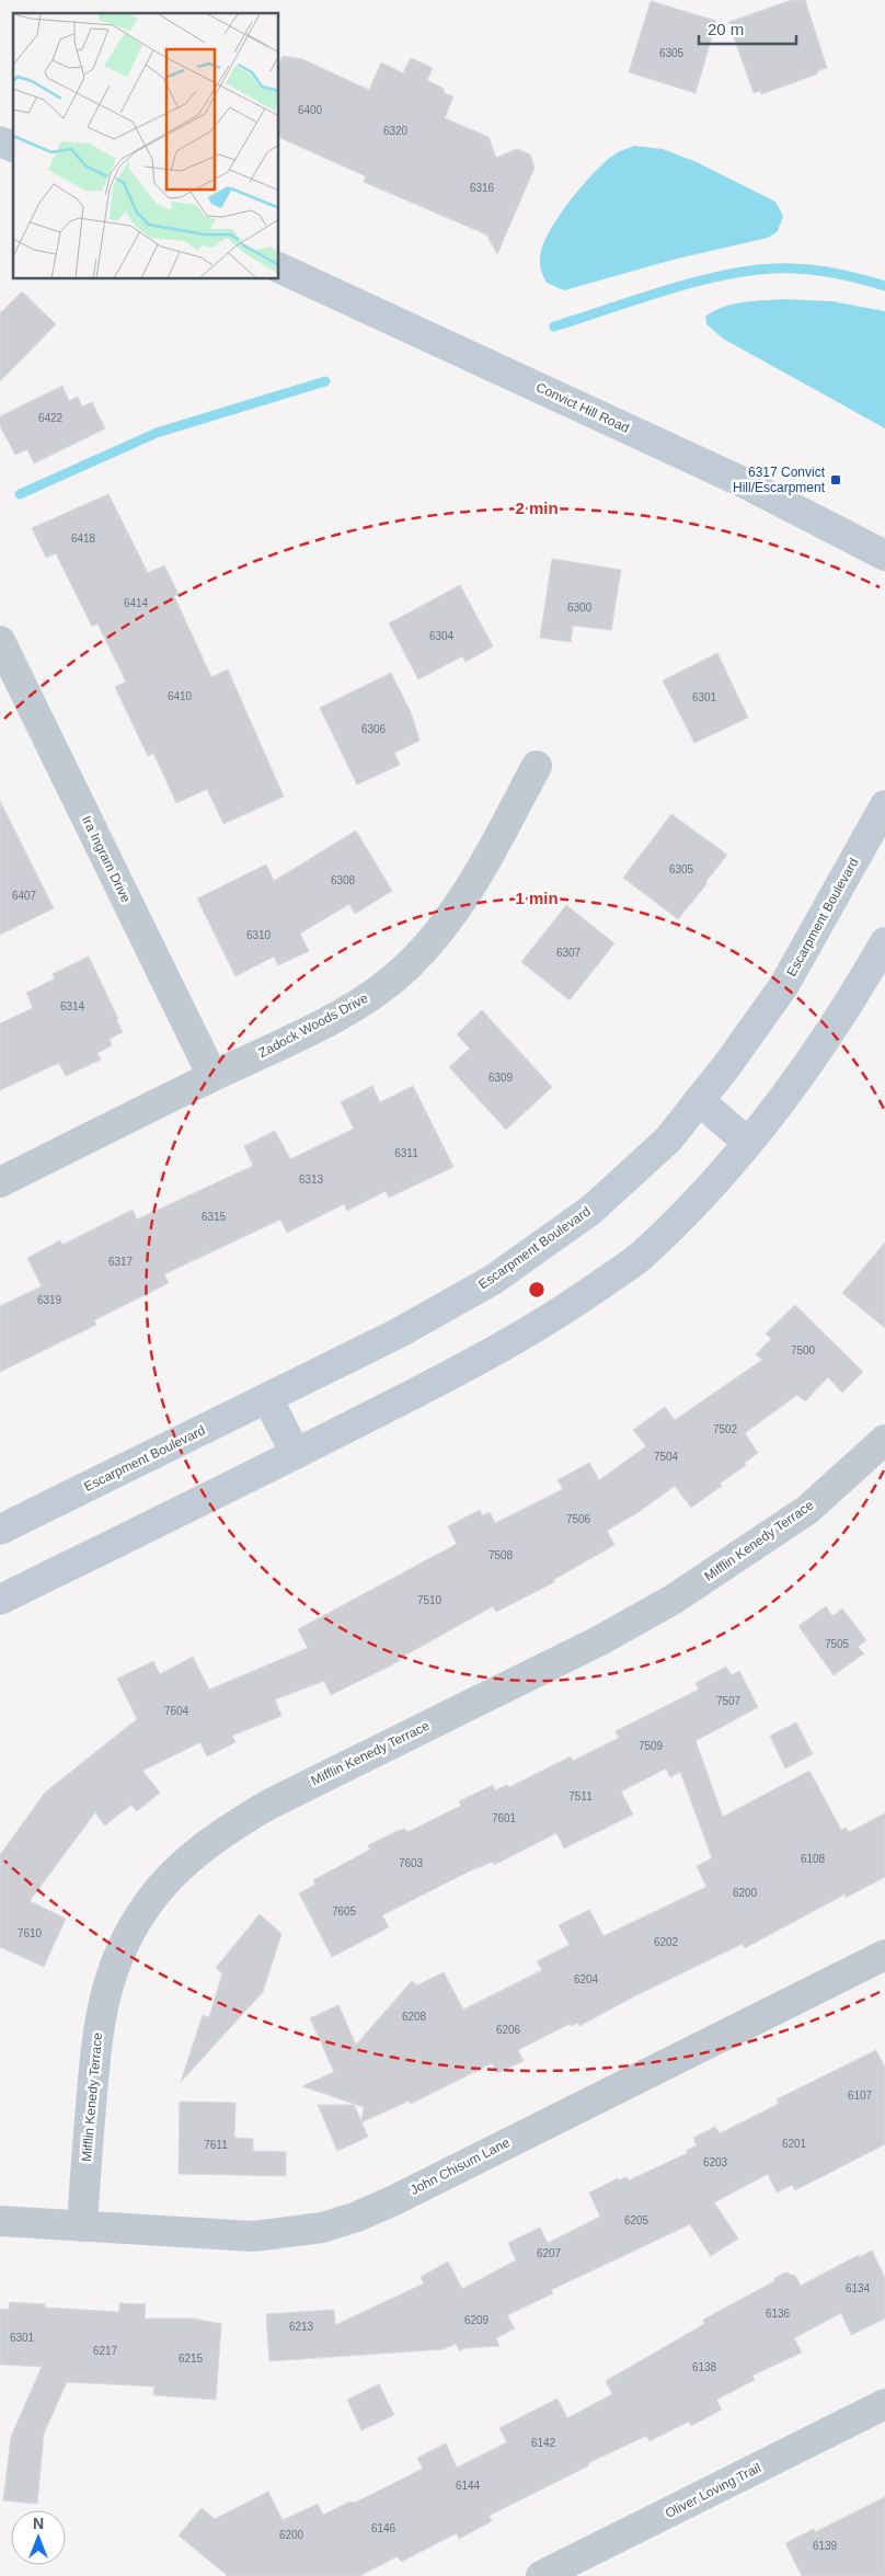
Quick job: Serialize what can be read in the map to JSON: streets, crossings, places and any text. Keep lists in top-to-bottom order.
{
  "streets": {
    "main road": ["Convict Hill Road", "Escarpment Boulevard"],
    "street": [
      "Ira Ingram Drive",
      "Zadock Woods Drive",
      "Mifflin Kenedy Terrace",
      "John Chisum Lane",
      "Oliver Loving Trail"
    ]
  },
  "crossings": [
    ["Ira Ingram Drive", "Zadock Woods Drive"],
    ["Mifflin Kenedy Terrace", "John Chisum Lane"]
  ],
  "places": {
    "transit": ["6317 Convict Hill/Escarpment"]
  },
  "house_numbers": [
    "6305",
    "6400",
    "6320",
    "6316",
    "6422",
    "6418",
    "6414",
    "6300",
    "6304",
    "6410",
    "6301",
    "6306",
    "6305",
    "6308",
    "6407",
    "6310",
    "6307",
    "6314",
    "6309",
    "6311",
    "6313",
    "6315",
    "6317",
    "6319",
    "7500",
    "7502",
    "7504",
    "7506",
    "7508",
    "7510",
    "7505",
    "7507",
    "7604",
    "7509",
    "7511",
    "7601",
    "6108",
    "7603",
    "6200",
    "7605",
    "7610",
    "6202",
    "6204",
    "6208",
    "6206",
    "6107",
    "6201",
    "7611",
    "6203",
    "6205",
    "6207",
    "6134",
    "6136",
    "6209",
    "6213",
    "6301",
    "6217",
    "6215",
    "6138",
    "6142",
    "6144",
    "6146",
    "6200",
    "6139"
  ],
  "scale_bar": "20 m",
  "north": "top",
  "rings": ["2 min", "1 min"]
}
